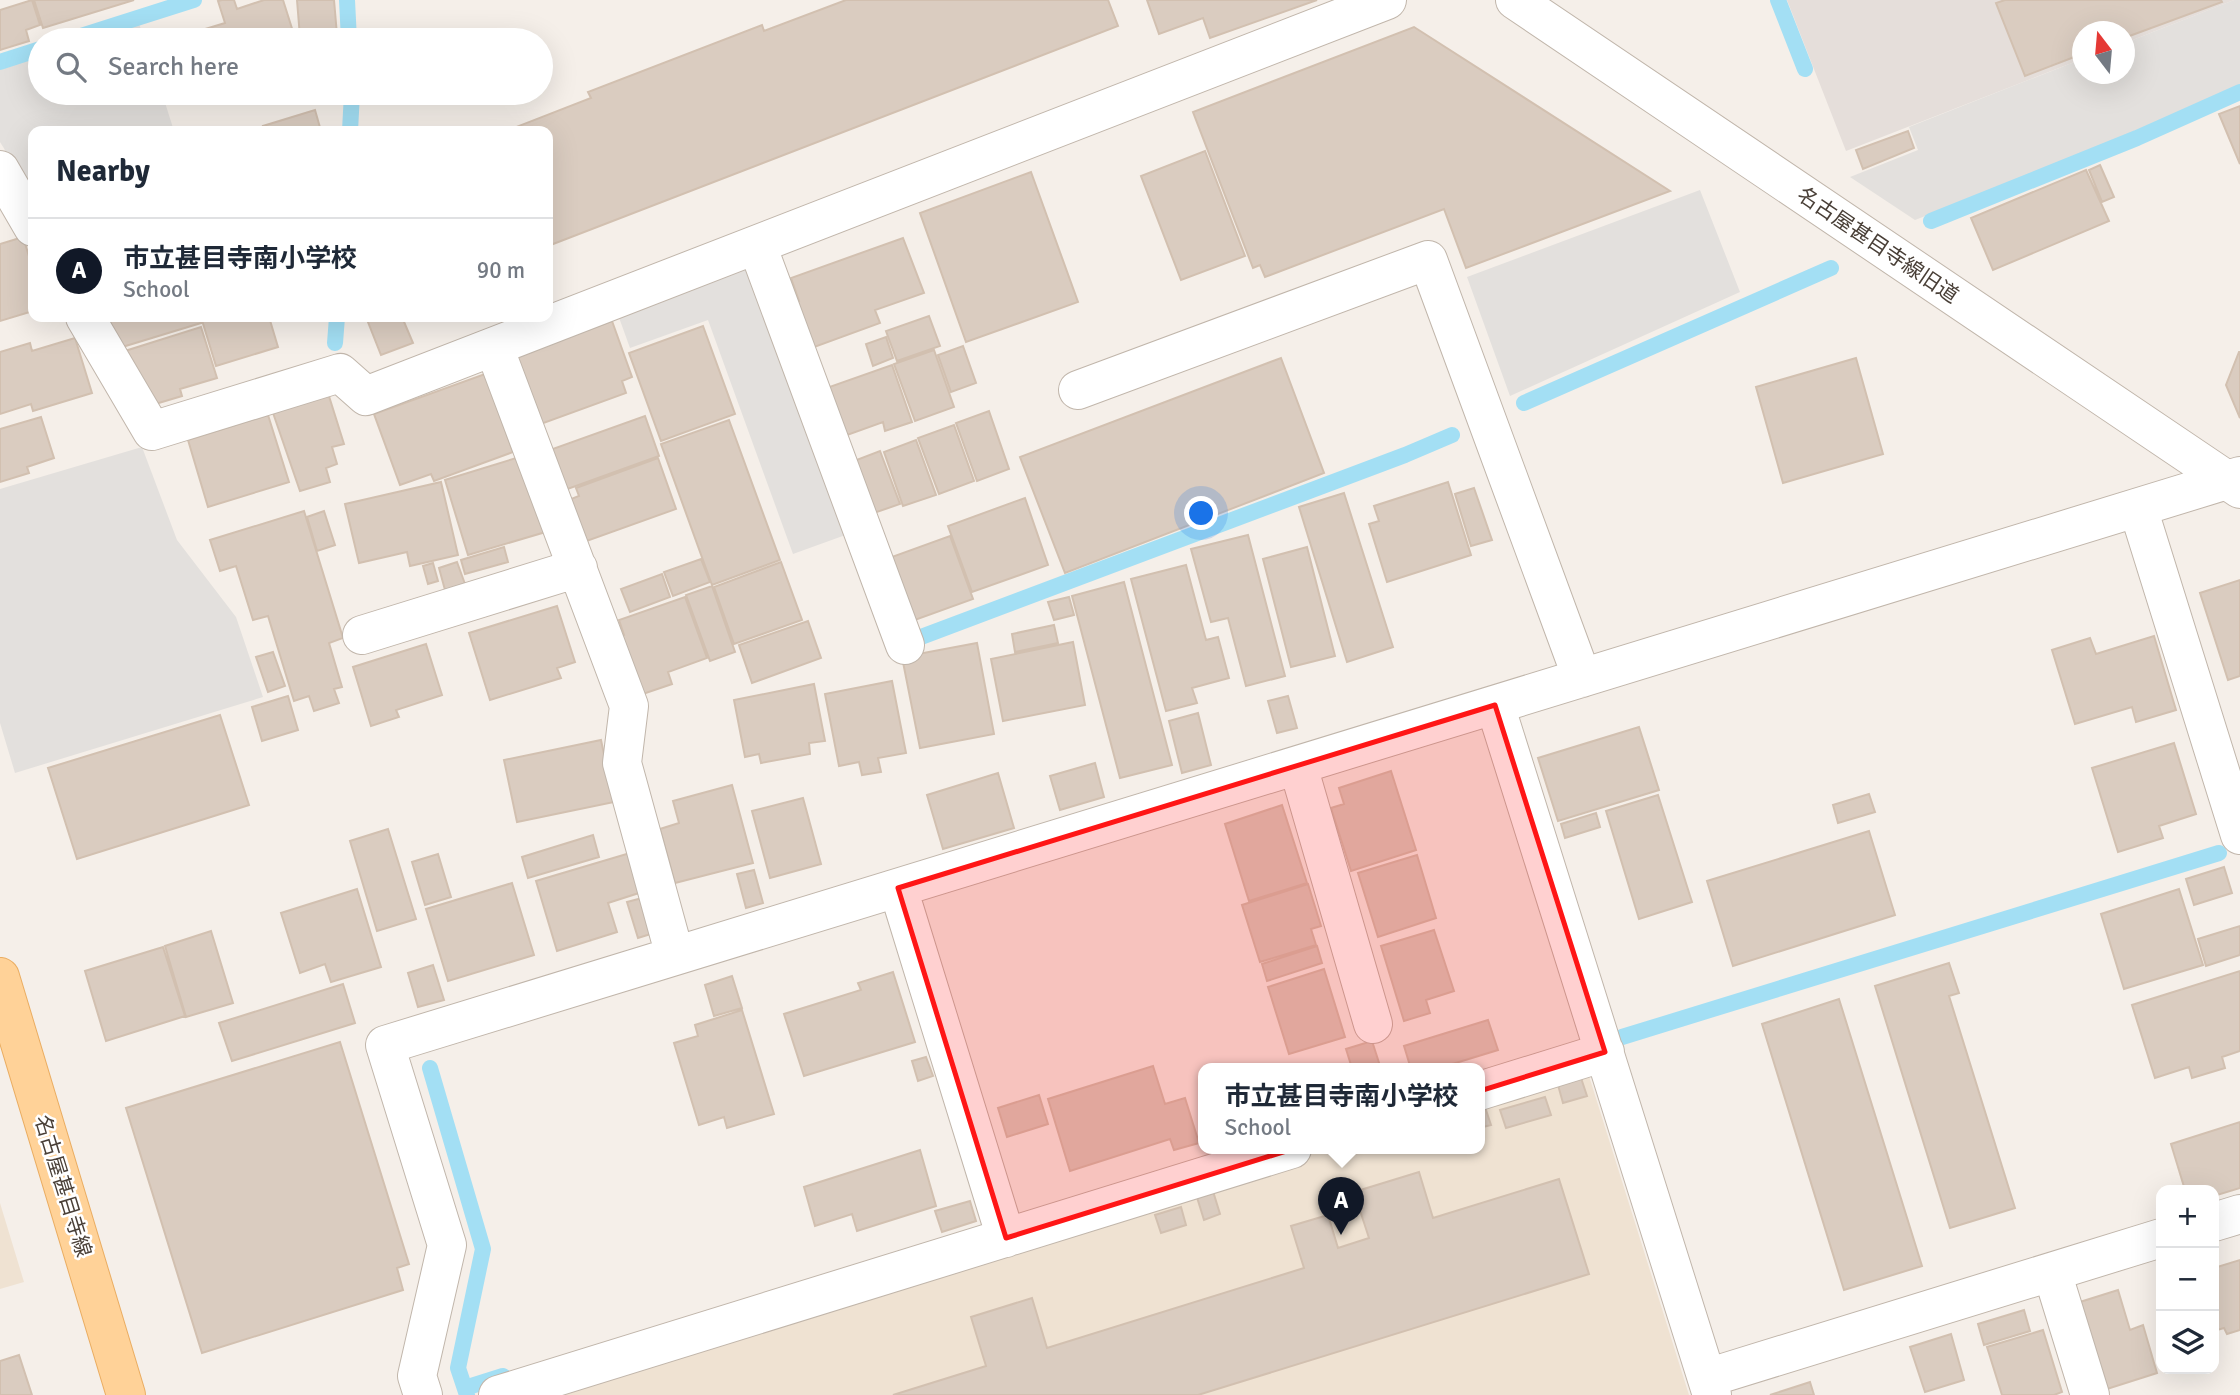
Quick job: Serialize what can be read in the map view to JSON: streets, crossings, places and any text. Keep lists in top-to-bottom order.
{
  "streets": {
    "main road": ["名古屋甚目寺線"],
    "street": ["名古屋甚目寺線旧道"]
  },
  "north": "top",
  "page": {
    "search": "Search here",
    "heading": "Nearby",
    "list": [
      {
        "mark": "A",
        "name": "市立甚目寺南小学校",
        "note": "School",
        "value": "90 m"
      }
    ],
    "popup": ["市立甚目寺南小学校", "School"],
    "pins": "A",
    "map_buttons": ["+", "−"]
  }
}
